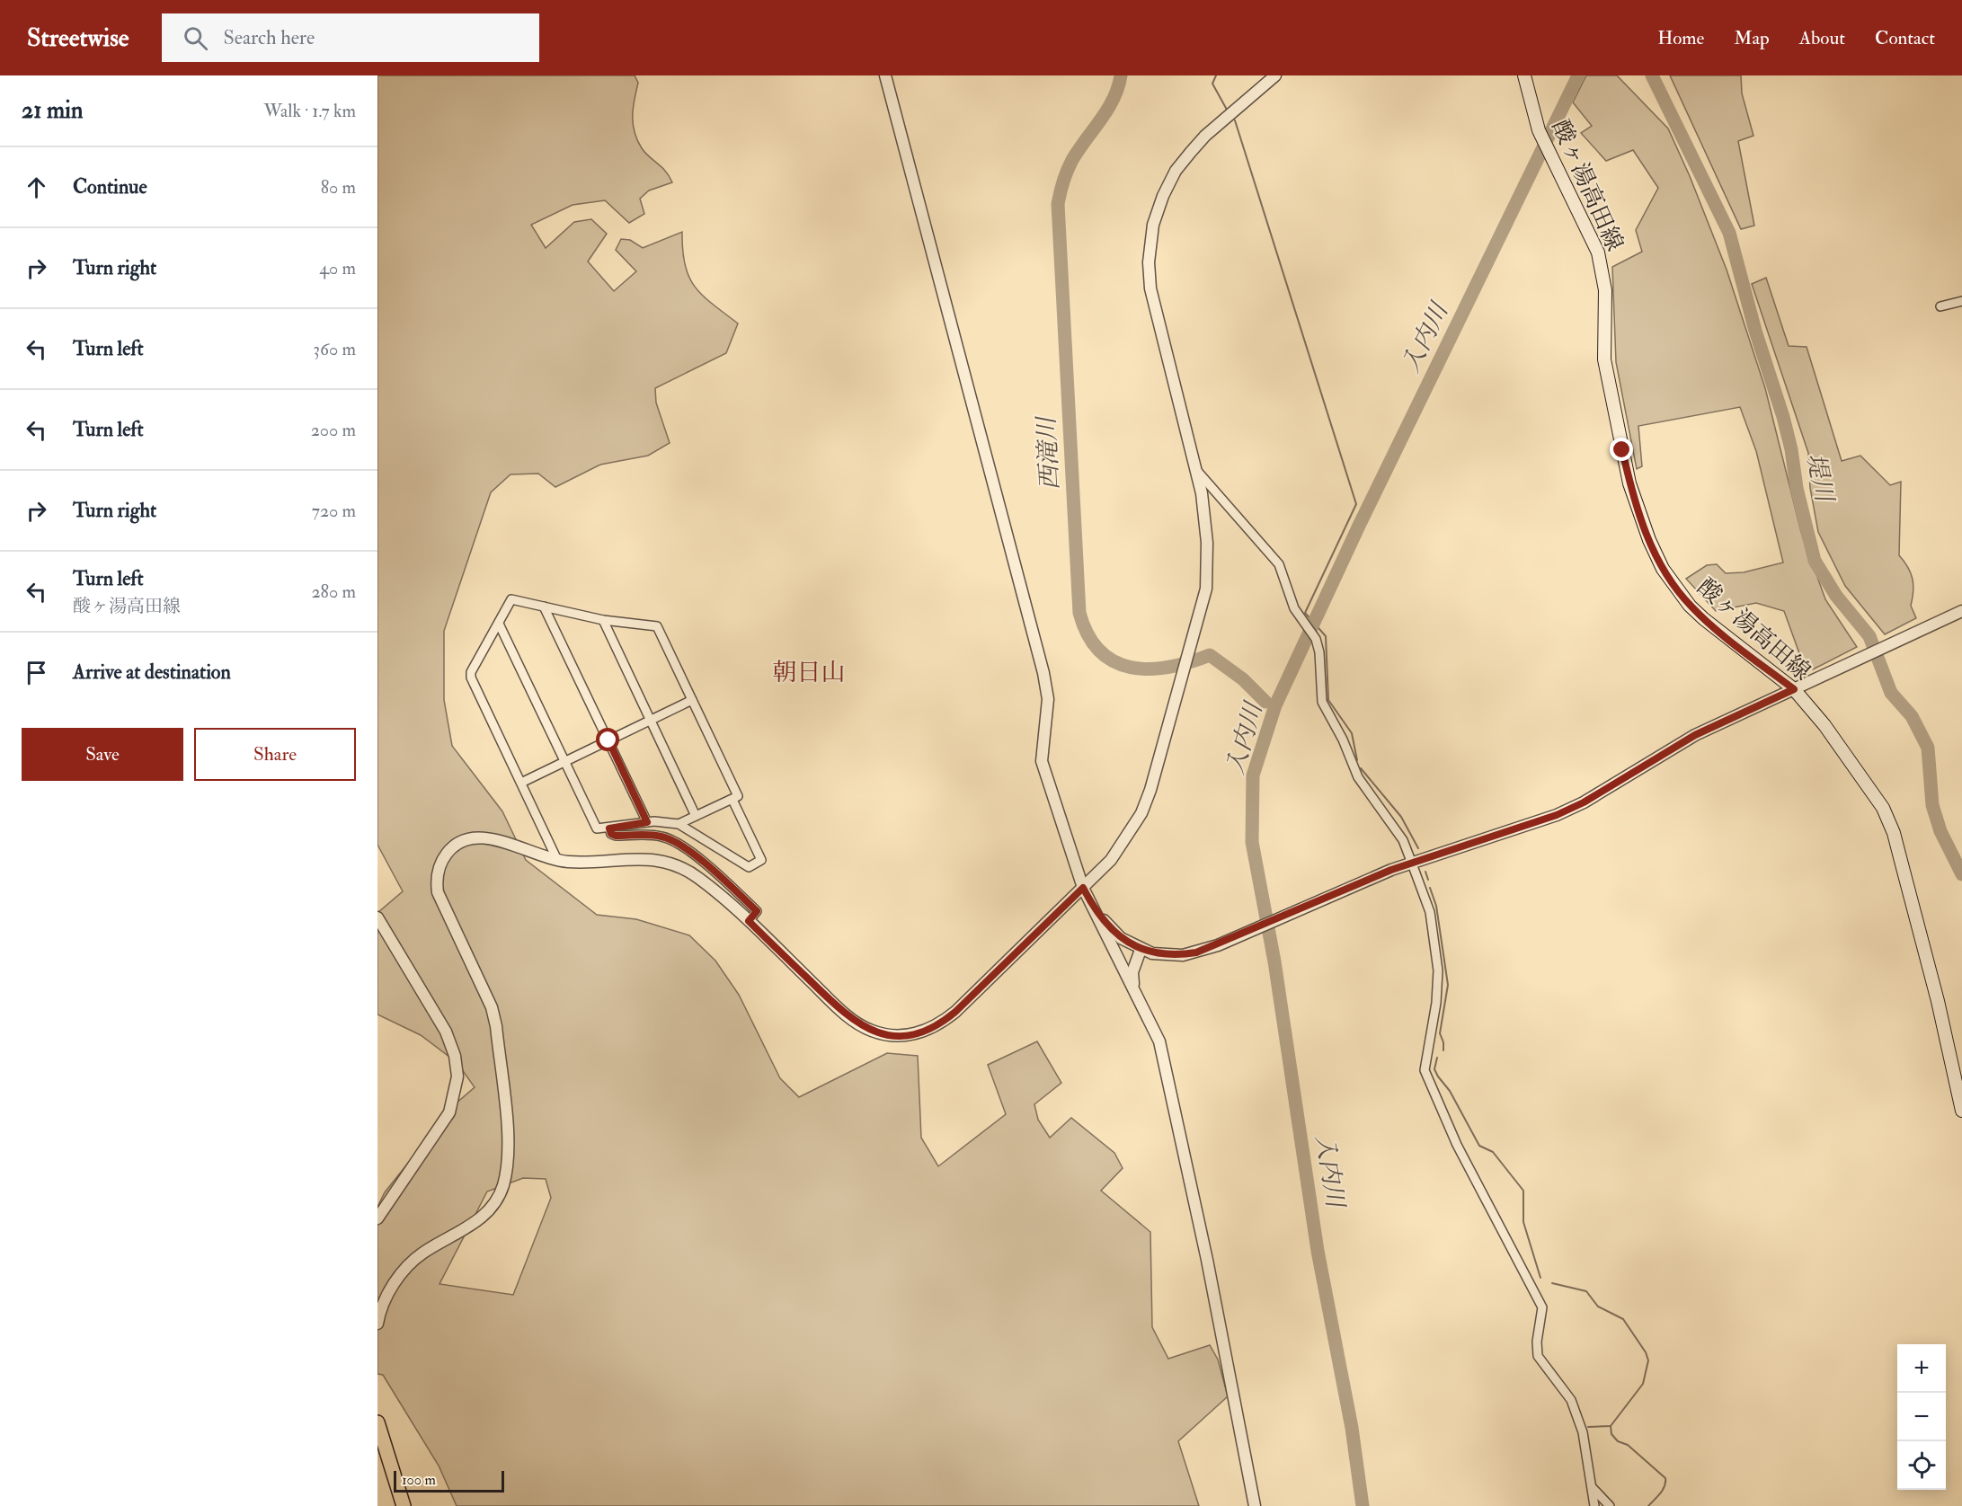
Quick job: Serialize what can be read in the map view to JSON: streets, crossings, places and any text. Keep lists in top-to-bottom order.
{
  "streets": {
    "main road": ["酸ヶ湯高田線"]
  },
  "districts": ["朝日山"],
  "water": ["入内川", "西滝川", "堤川"],
  "scale_bar": "100 m",
  "page": {
    "header": "Streetwise",
    "search": "Search here",
    "nav": [
      "Home",
      "Map",
      "About",
      "Contact"
    ],
    "heading": ["21 min", "Walk · 1.7 km"],
    "list": [
      ["Continue", "80 m"],
      ["Turn right", "40 m"],
      ["Turn left", "360 m"],
      ["Turn left", "200 m"],
      ["Turn right", "720 m"],
      ["Turn left", "酸ヶ湯高田線", "280 m"],
      "Arrive at destination"
    ],
    "buttons": ["Save", "Share"],
    "map_buttons": ["+", "−"],
    "scale": "100 m"
  }
}
